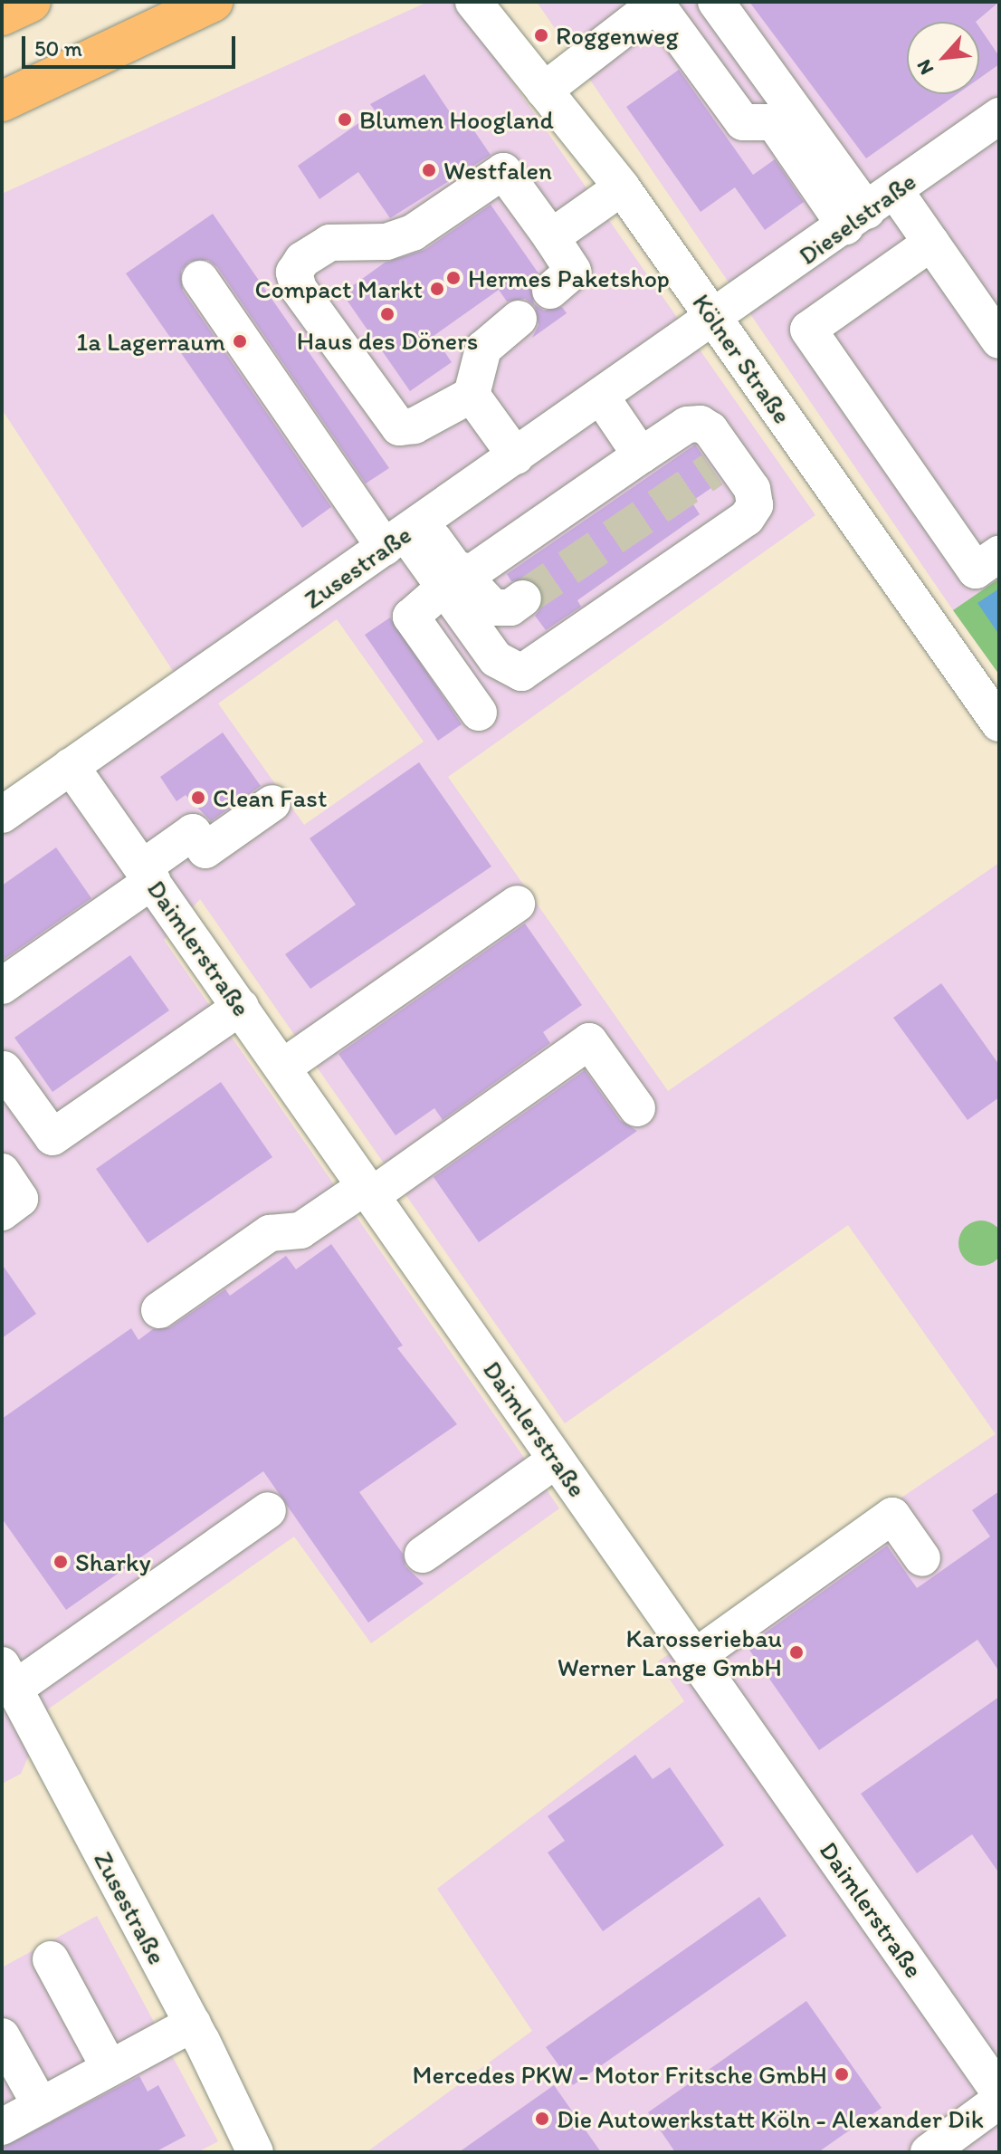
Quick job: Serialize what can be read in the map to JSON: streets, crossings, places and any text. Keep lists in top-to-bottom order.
{
  "streets": {
    "street": [
      "Dieselstraße",
      "Kölner Straße",
      "Zusestraße",
      "Daimlerstraße"
    ]
  },
  "crossings": [
    ["Dieselstraße", "Kölner Straße"],
    ["Dieselstraße", "Zusestraße"],
    ["Kölner Straße", "Zusestraße"],
    ["Zusestraße", "Daimlerstraße"]
  ],
  "places": [
    "Roggenweg",
    "Blumen Hoogland",
    "Westfalen",
    "Hermes Paketshop",
    "Compact Markt",
    "Haus des Döners",
    "1a Lagerraum",
    "Clean Fast",
    "Sharky",
    "Karosseriebau Werner Lange GmbH",
    "Mercedes PKW - Motor Fritsche GmbH",
    "Die Autowerkstatt Köln - Alexander Dik"
  ],
  "scale_bar": "50 m",
  "north": "bottom left"
}
